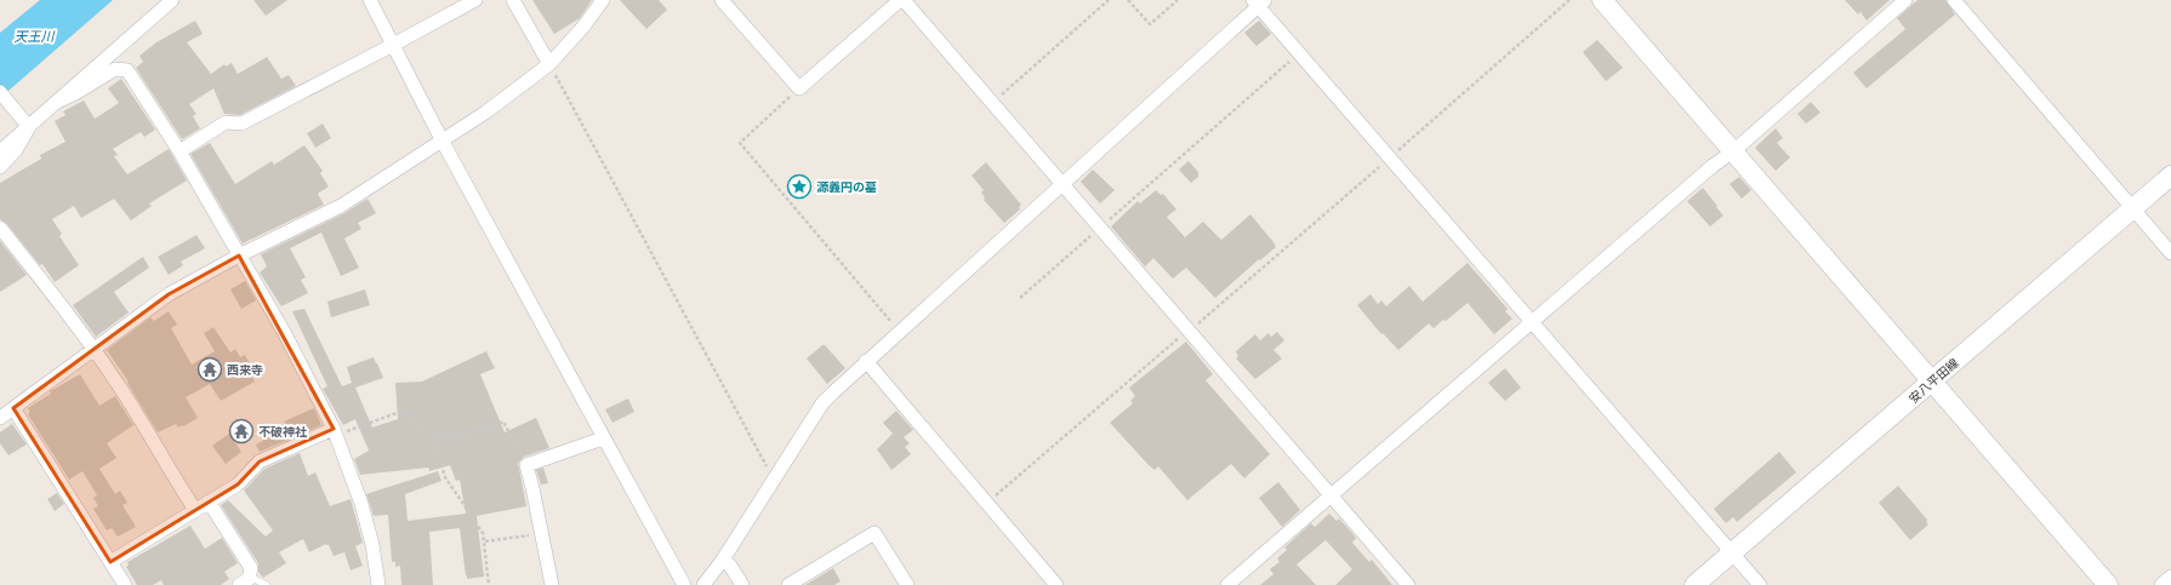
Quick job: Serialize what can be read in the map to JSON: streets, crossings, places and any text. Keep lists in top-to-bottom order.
{
  "streets": {
    "street": ["安八平田線"]
  },
  "water": ["天王川"],
  "places": {
    "place": ["源義円の墓"],
    "temple": ["西来寺", "不破神社"]
  }
}
